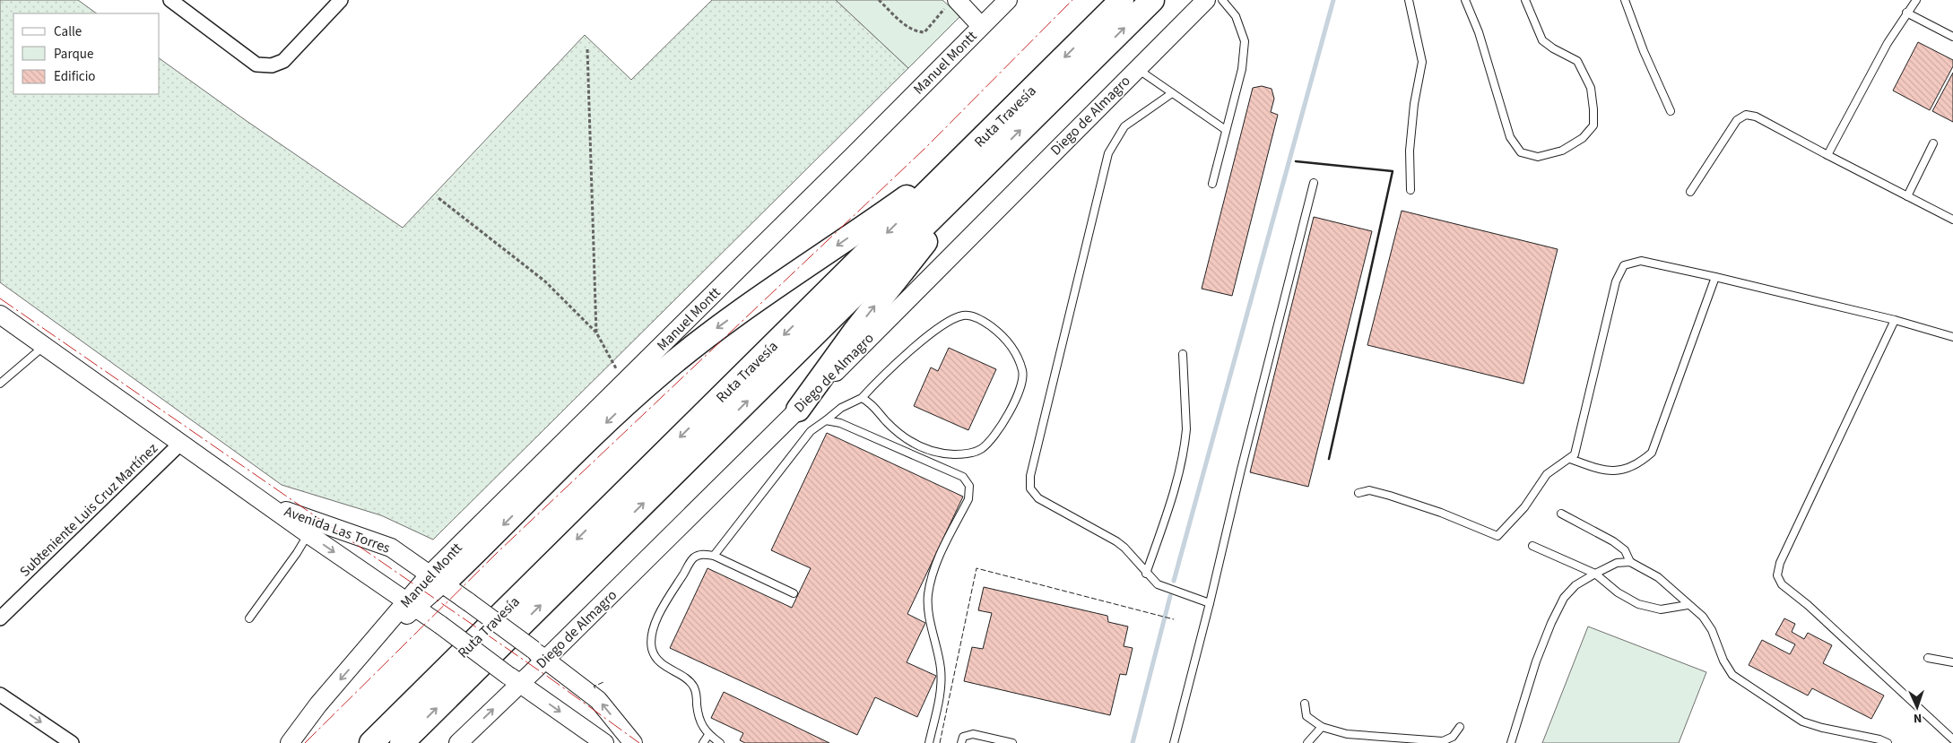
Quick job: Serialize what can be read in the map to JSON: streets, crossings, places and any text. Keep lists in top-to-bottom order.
{
  "streets": {
    "highway": ["Ruta Travesía"],
    "main road": ["Manuel Montt", "Diego de Almagro", "Avenida Las Torres"],
    "street": ["Subteniente Luis Cruz Martínez"]
  },
  "crossings": [
    ["Manuel Montt", "Avenida Las Torres"],
    ["Diego de Almagro", "Avenida Las Torres"],
    ["Subteniente Luis Cruz Martínez", "Avenida Las Torres"]
  ],
  "legend": ["Calle", "Parque", "Edificio"],
  "north": "bottom"
}
